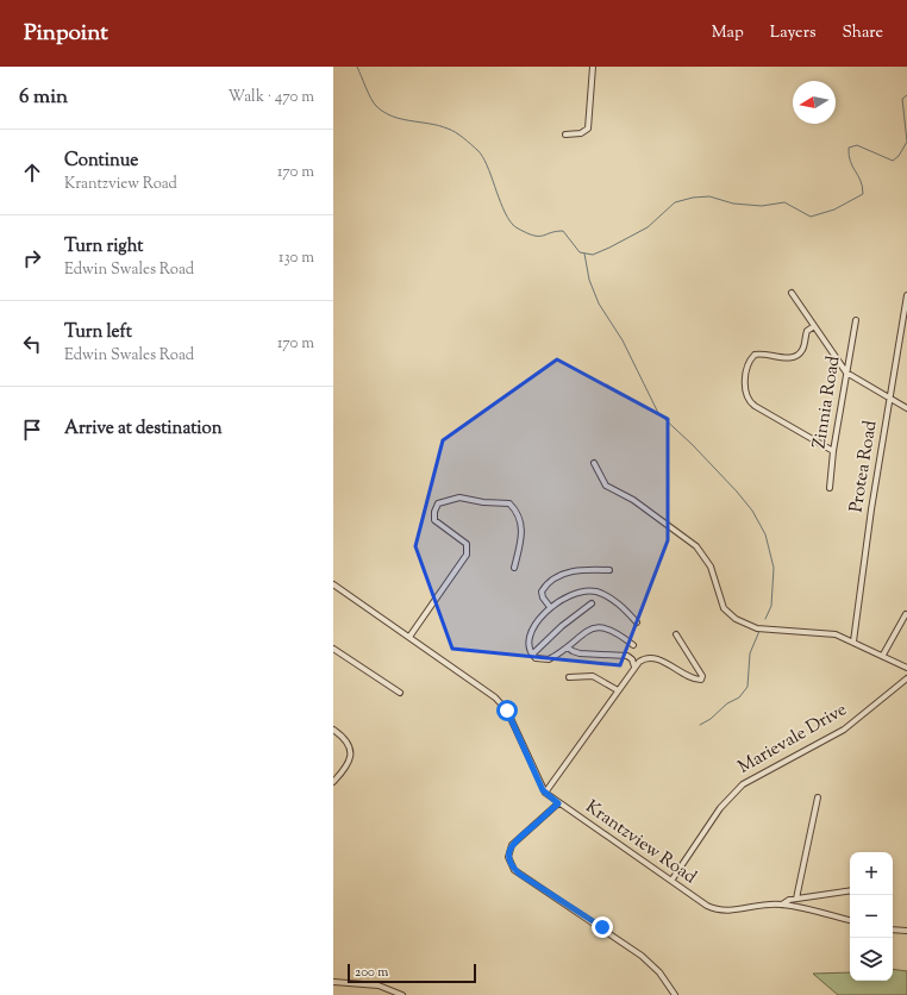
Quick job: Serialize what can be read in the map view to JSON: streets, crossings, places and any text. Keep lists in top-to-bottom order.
{
  "streets": {
    "street": [
      "Zinnia Road",
      "Protea Road",
      "Marievale Drive",
      "Krantzview Road"
    ]
  },
  "crossings": [
    ["Marievale Drive", "Krantzview Road"]
  ],
  "scale_bar": "200 m",
  "north": "left",
  "page": {
    "header": "Pinpoint",
    "nav": ["Map", "Layers", "Share"],
    "heading": ["6 min", "Walk · 470 m"],
    "list": [
      ["Continue", "Krantzview Road", "170 m"],
      ["Turn right", "Edwin Swales Road", "130 m"],
      ["Turn left", "Edwin Swales Road", "170 m"],
      "Arrive at destination"
    ],
    "map_buttons": ["+", "−"],
    "scale": "200 m"
  }
}
